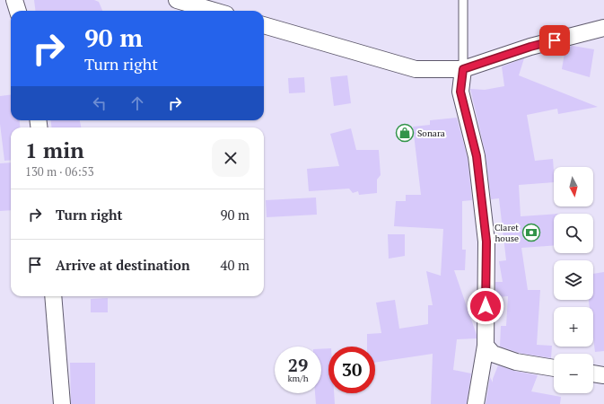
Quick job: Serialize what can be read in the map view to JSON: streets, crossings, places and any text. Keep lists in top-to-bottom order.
{
  "places": {
    "shop": ["Sonara"],
    "bank": ["Claret house"]
  },
  "north": "bottom",
  "page": {
    "turn": ["90 m", "Turn right"],
    "heading": ["1 min", "130 m · 06:53"],
    "map_buttons": ["+", "−"],
    "list": [
      {
        "name": "Turn right",
        "value": "90 m"
      },
      {
        "name": "Arrive at destination",
        "value": "40 m"
      }
    ],
    "speed": "29 km/h",
    "limit": "30"
  }
}
